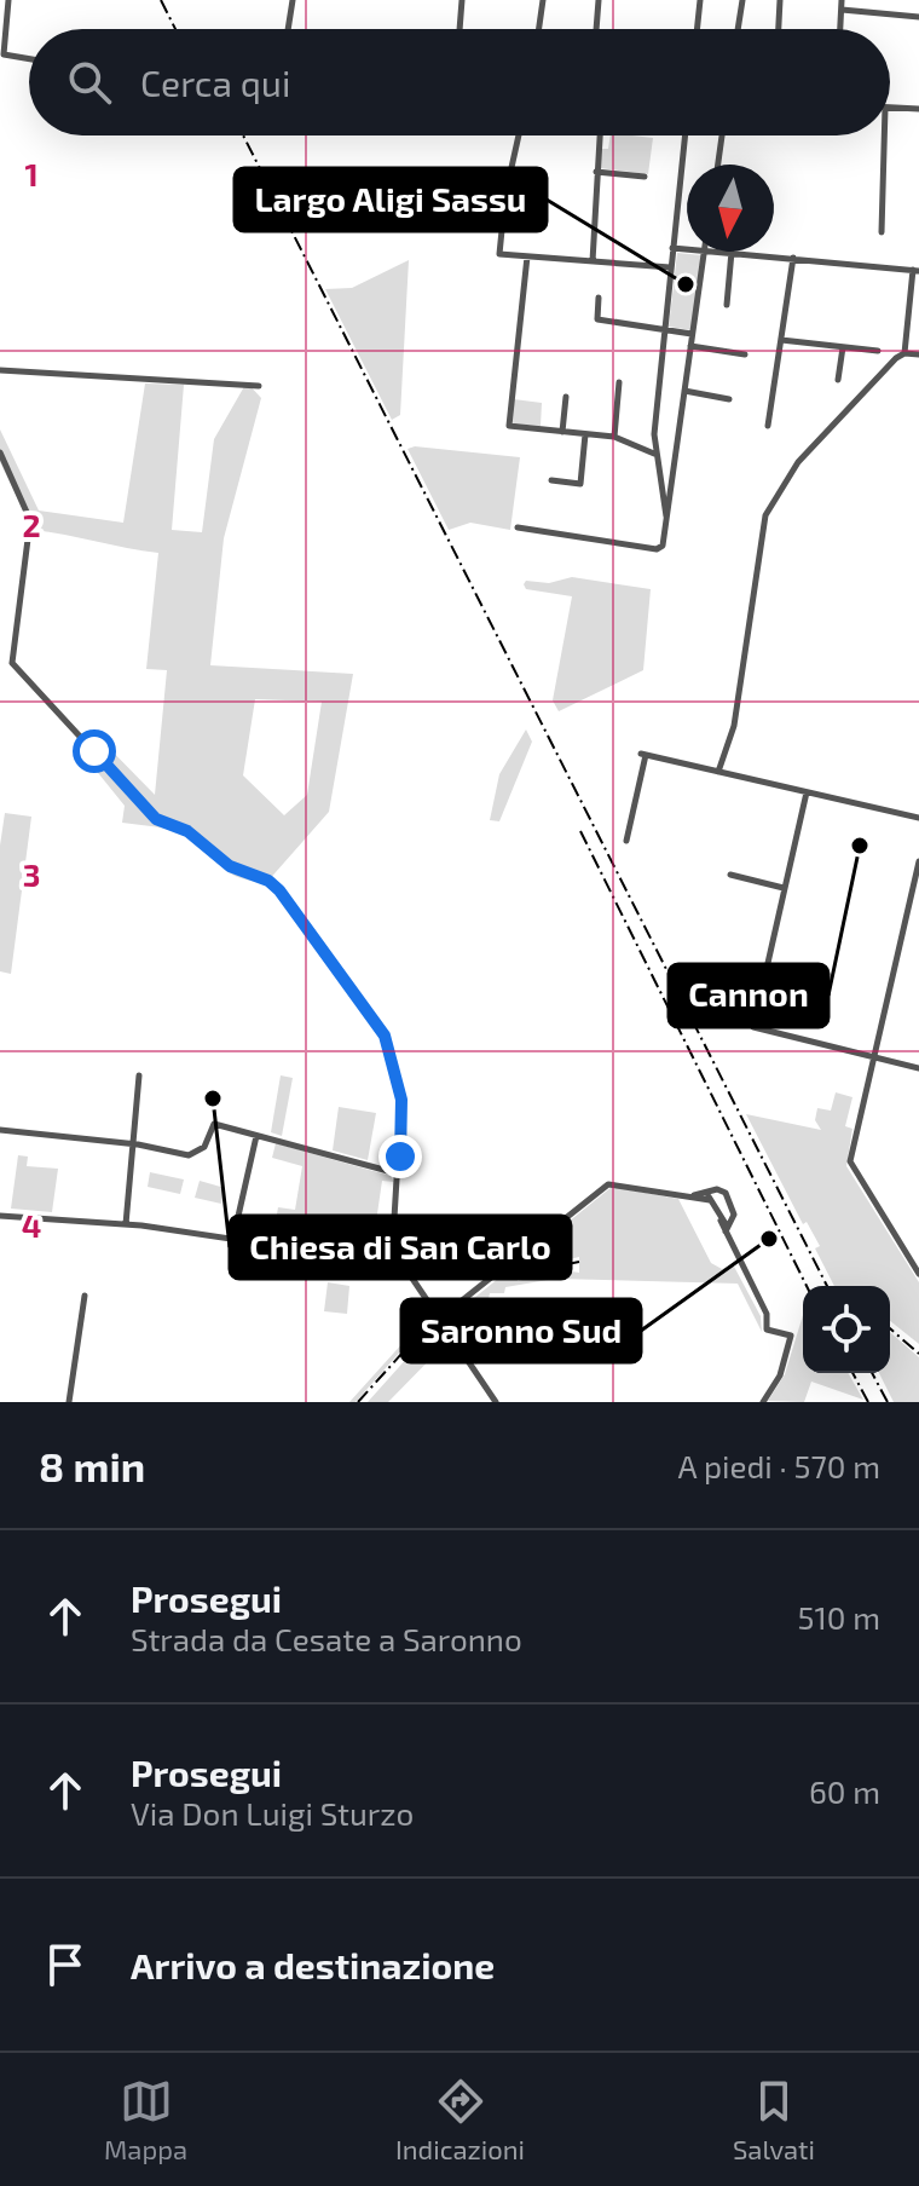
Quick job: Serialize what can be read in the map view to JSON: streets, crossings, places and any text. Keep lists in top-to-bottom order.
{
  "places": [
    "Largo Aligi Sassu",
    "Cannon",
    "Chiesa di San Carlo",
    "Saronno Sud"
  ],
  "north": "bottom",
  "page": {
    "search": "Cerca qui",
    "heading": ["8 min", "A piedi · 570 m"],
    "list": [
      ["Prosegui", "Strada da Cesate a Saronno", "510 m"],
      ["Prosegui", "Via Don Luigi Sturzo", "60 m"],
      "Arrivo a destinazione"
    ],
    "nav": ["Mappa", "Indicazioni", "Salvati"]
  },
  "grid": {
    "rows": [
      "1",
      "2",
      "3",
      "4"
    ]
  }
}
